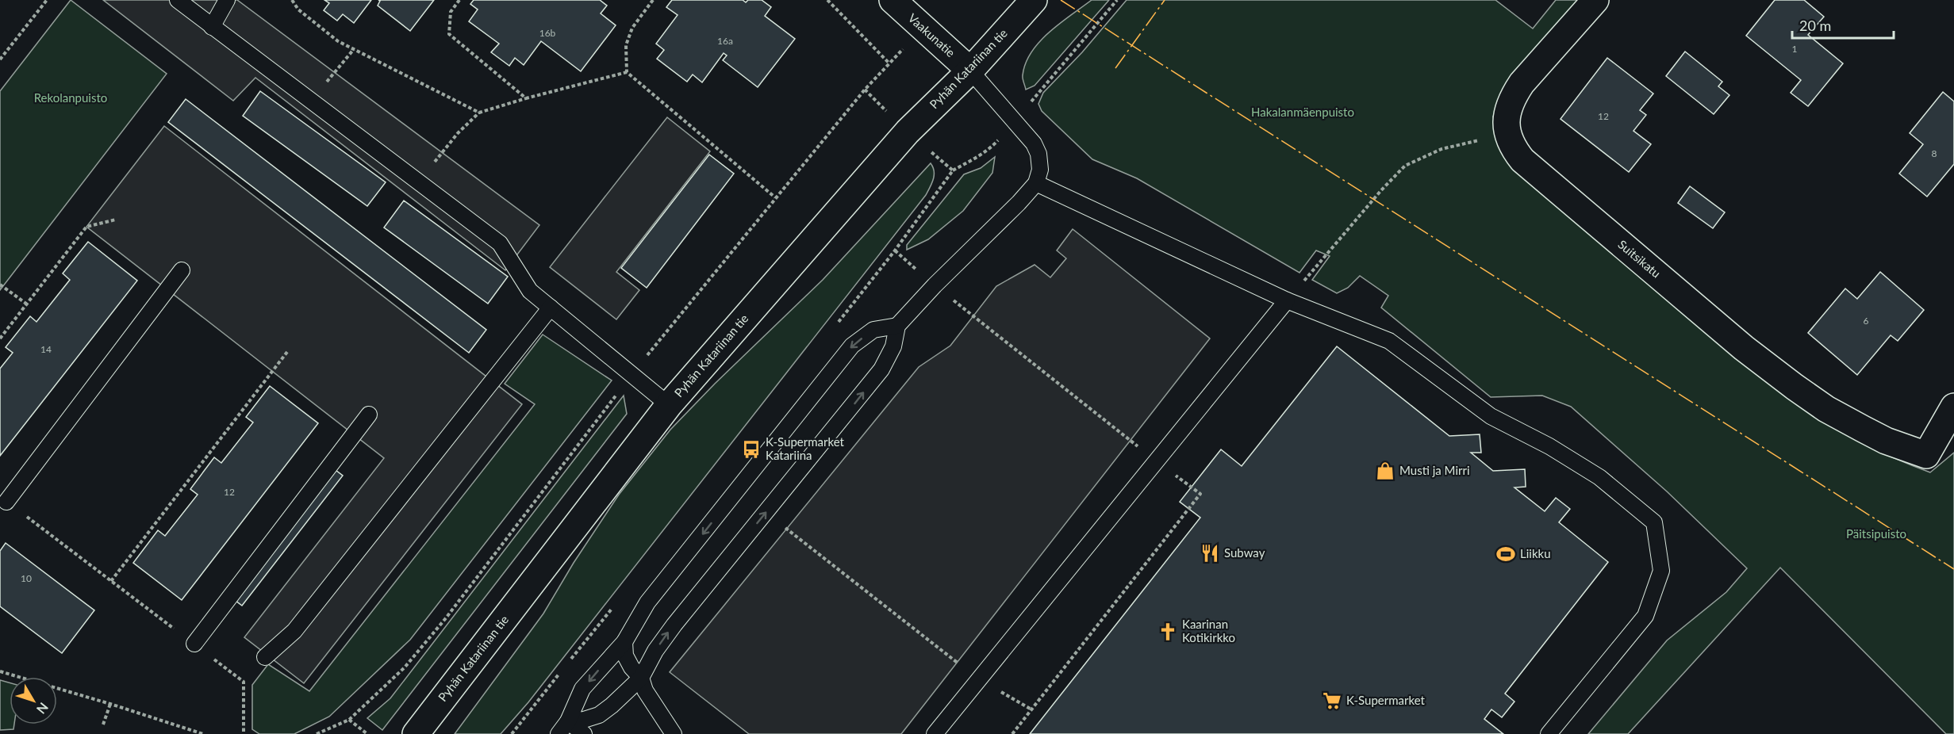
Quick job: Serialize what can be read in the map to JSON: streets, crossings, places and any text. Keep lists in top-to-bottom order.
{
  "streets": {
    "street": ["Vaakunatie", "Pyhän Katariinan tie", "Suitsikatu"]
  },
  "crossings": [
    ["Vaakunatie", "Pyhän Katariinan tie"]
  ],
  "parks": ["Rekolanpuisto", "Hakalanmäenpuisto", "Päitsipuisto"],
  "places": {
    "bus stop": ["K-Supermarket Katariina"],
    "shop": ["Musti ja Mirri"],
    "restaurant": ["Subway"],
    "sports": ["Liikku"],
    "church": ["Kaarinan Kotikirkko"],
    "supermarket": ["K-Supermarket"]
  },
  "house_numbers": [
    "16b",
    "16a",
    "1",
    "12",
    "8",
    "6",
    "14",
    "12",
    "10"
  ],
  "scale_bar": "20 m",
  "north": "bottom right"
}
